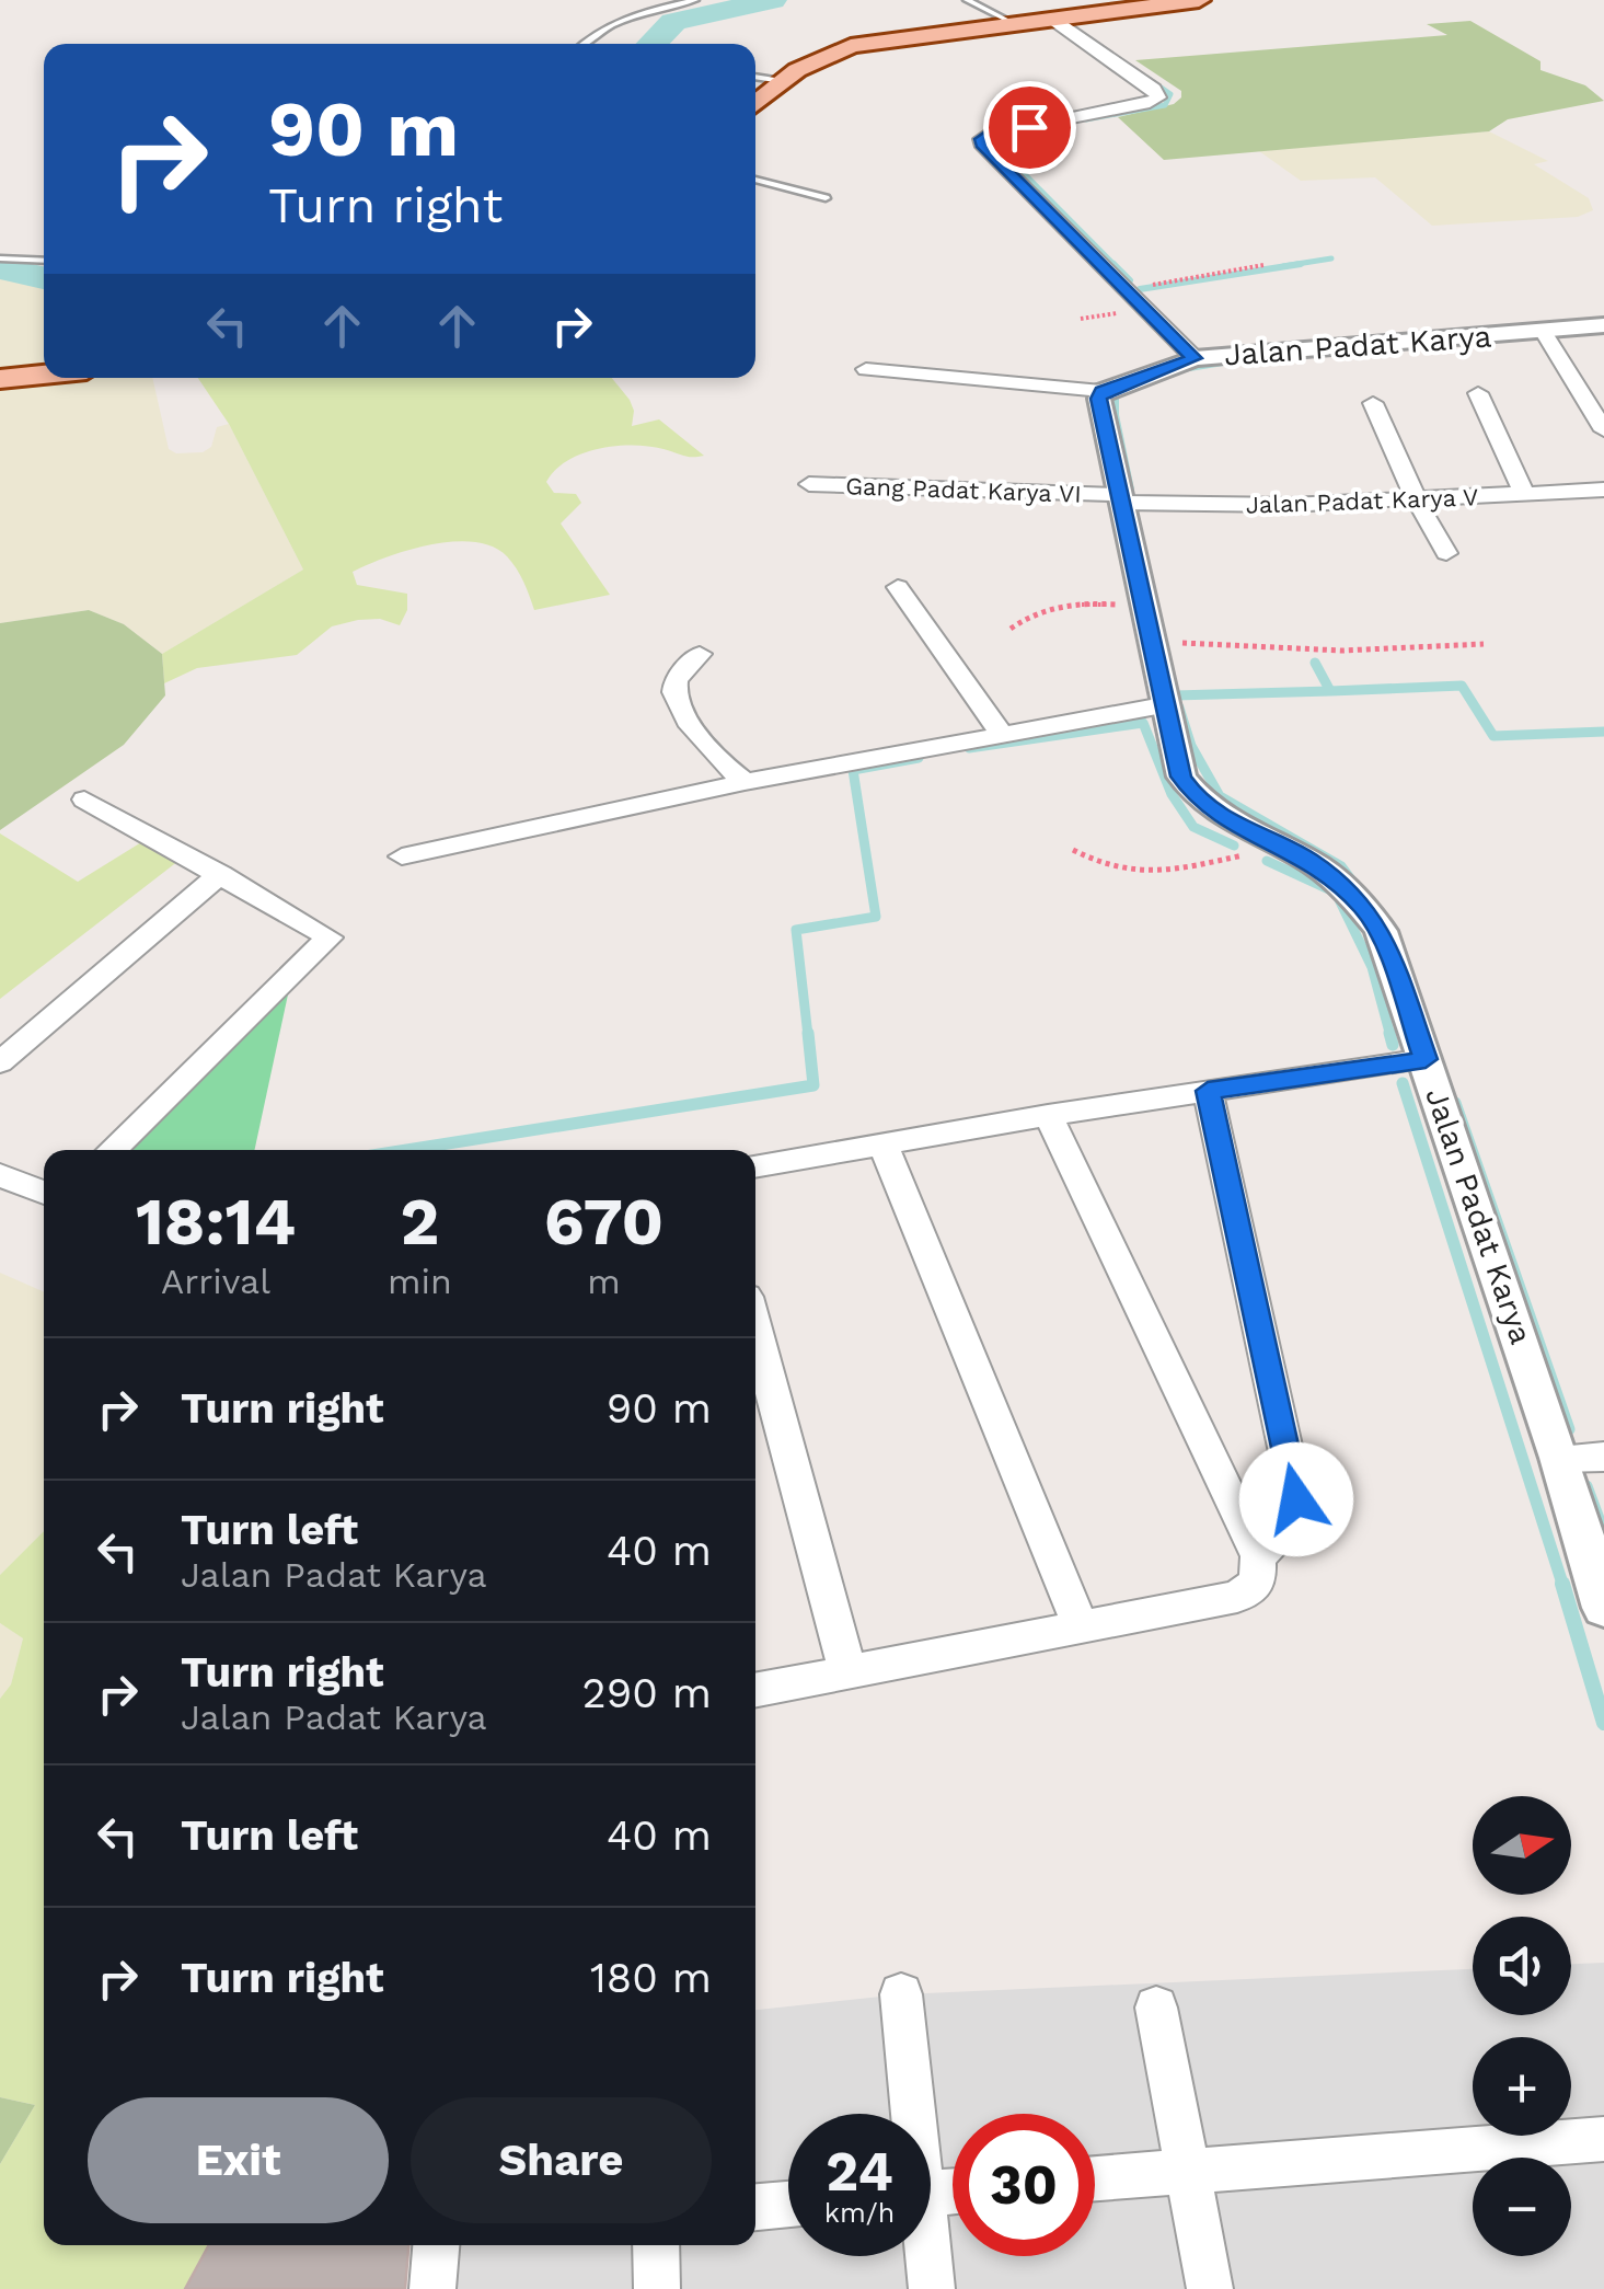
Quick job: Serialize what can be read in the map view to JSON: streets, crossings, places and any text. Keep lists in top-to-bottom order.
{
  "streets": {
    "street": ["Jalan Padat Karya", "Gang Padat Karya VI", "Jalan Padat Karya V"]
  },
  "crossings": [
    ["Jalan Padat Karya", "Gang Padat Karya VI"],
    ["Jalan Padat Karya", "Jalan Padat Karya V"],
    ["Gang Padat Karya VI", "Jalan Padat Karya V"]
  ],
  "north": "right",
  "page": {
    "turn": ["90 m", "Turn right"],
    "eta": [
      "18:14",
      "Arrival",
      "2",
      "min",
      "670",
      "m"
    ],
    "list": [
      {
        "name": "Turn right",
        "value": "90 m"
      },
      {
        "name": "Turn left",
        "note": "Jalan Padat Karya",
        "value": "40 m"
      },
      {
        "name": "Turn right",
        "note": "Jalan Padat Karya",
        "value": "290 m"
      },
      {
        "name": "Turn left",
        "value": "40 m"
      },
      {
        "name": "Turn right",
        "value": "180 m"
      }
    ],
    "map_buttons": ["+", "−"],
    "buttons": ["Exit", "Share"],
    "speed": "24 km/h",
    "limit": "30"
  }
}
